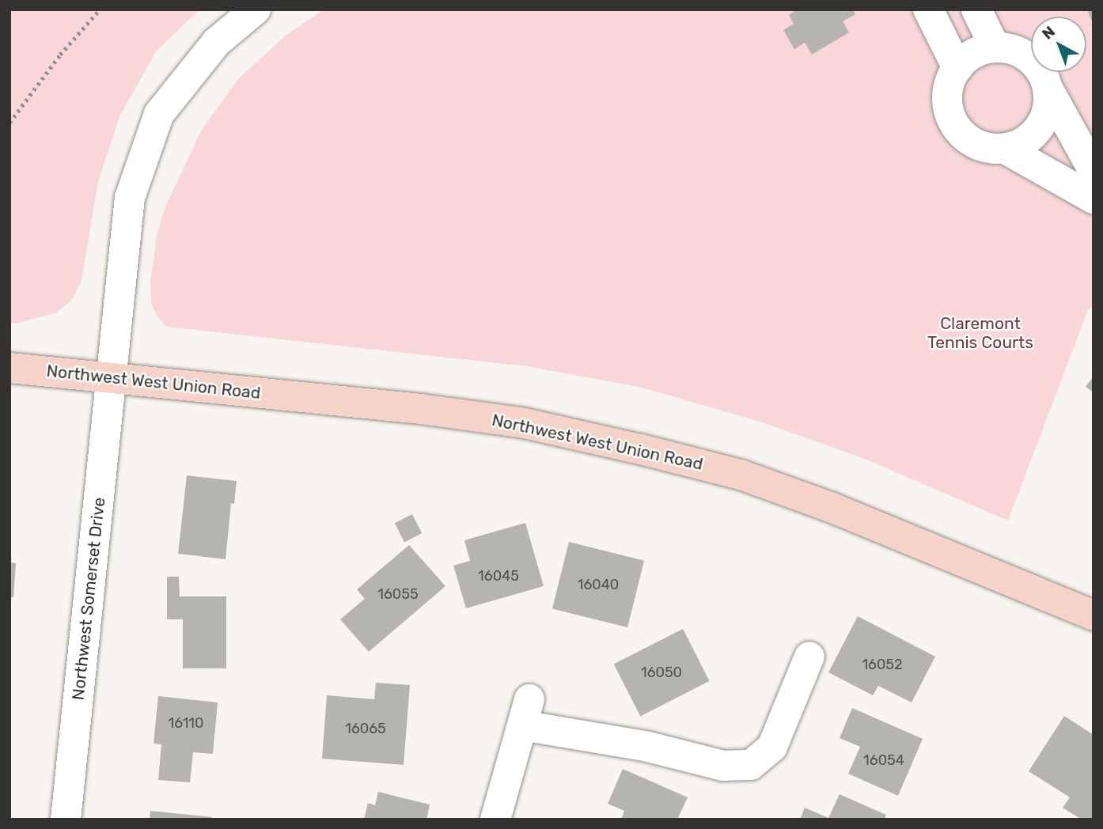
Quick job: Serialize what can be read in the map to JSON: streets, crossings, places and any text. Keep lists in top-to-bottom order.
{
  "streets": {
    "main road": ["Northwest West Union Road"],
    "street": ["Northwest Somerset Drive"]
  },
  "crossings": [
    ["Northwest West Union Road", "Northwest Somerset Drive"]
  ],
  "parks": ["Claremont Tennis Courts"],
  "house_numbers": [
    "16045",
    "16040",
    "16055",
    "16052",
    "16050",
    "16110",
    "16065",
    "16054"
  ],
  "north": "top left"
}
